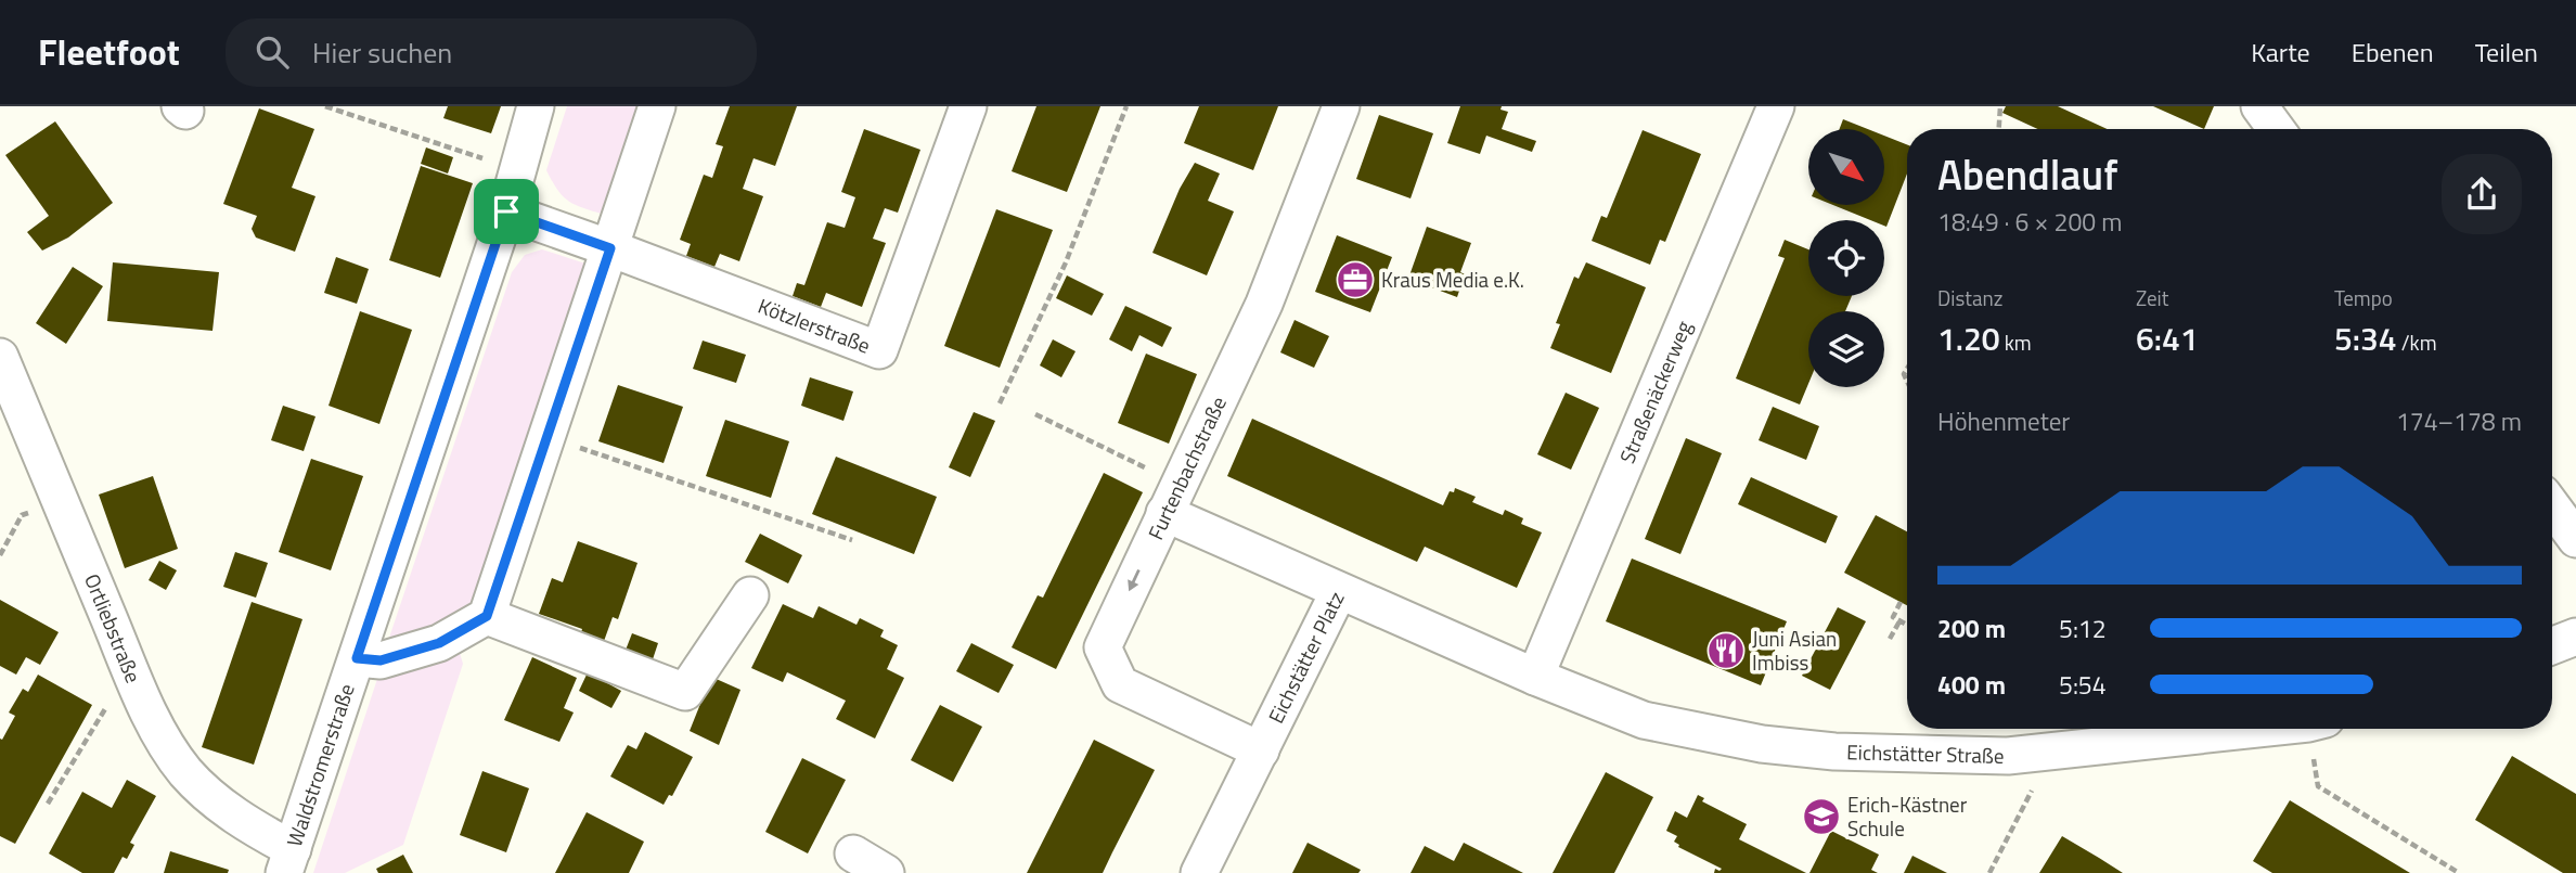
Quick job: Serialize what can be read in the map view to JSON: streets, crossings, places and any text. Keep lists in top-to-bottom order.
{
  "streets": {
    "street": [
      "Kötzlerstraße",
      "Straßenäckerweg",
      "Furtenbachstraße",
      "Ortliebstraße",
      "Eichstätter Platz",
      "Eichstätter Straße",
      "Waldstromerstraße"
    ]
  },
  "crossings": [
    ["Kötzlerstraße", "Waldstromerstraße"],
    ["Straßenäckerweg", "Eichstätter Platz"],
    ["Straßenäckerweg", "Eichstätter Straße"],
    ["Furtenbachstraße", "Eichstätter Platz"],
    ["Ortliebstraße", "Waldstromerstraße"],
    ["Eichstätter Platz", "Eichstätter Straße"]
  ],
  "places": {
    "office": ["Kraus Media e.K."],
    "restaurant": ["Juni Asian Imbiss"],
    "school or university": ["Erich-Kästner Schule"]
  },
  "north": "bottom right",
  "page": {
    "header": "Fleetfoot",
    "search": "Hier suchen",
    "nav": ["Karte", "Ebenen", "Teilen"],
    "heading": ["Abendlauf", "18:49 · 6 × 200 m"],
    "stats": [
      ["Distanz", "1.20 km"],
      ["Zeit", "6:41"],
      ["Tempo", "5:34 /km"]
    ],
    "chart": ["Höhenmeter", "174–178 m"],
    "list": [
      {
        "name": "200 m",
        "note": "5:12"
      },
      {
        "name": "400 m",
        "note": "5:54"
      }
    ]
  }
}
